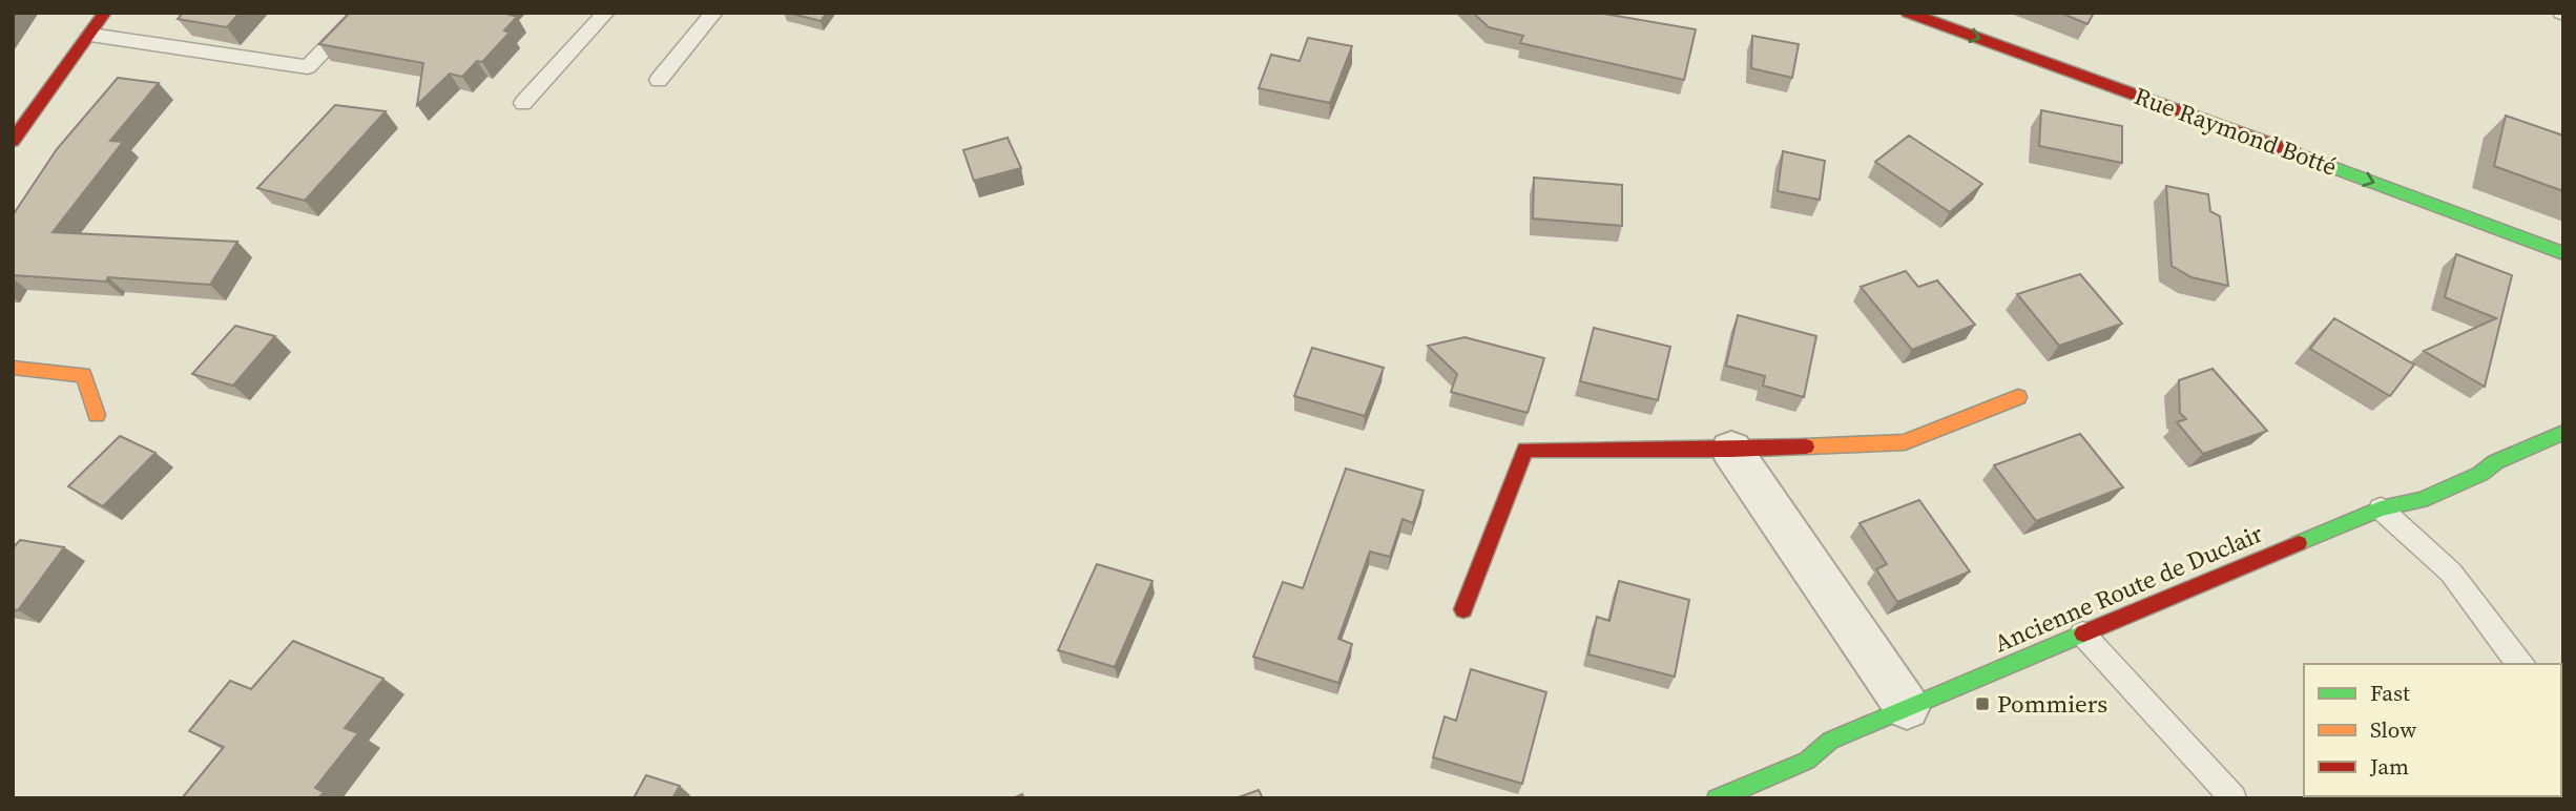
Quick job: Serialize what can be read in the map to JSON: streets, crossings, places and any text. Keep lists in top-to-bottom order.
{
  "streets": {
    "street": ["Rue Raymond Botté", "Ancienne Route de Duclair"]
  },
  "one_way": ["Rue Raymond Botté"],
  "places": {
    "transit": ["Pommiers"]
  },
  "legend": ["Fast", "Slow", "Jam"]
}
